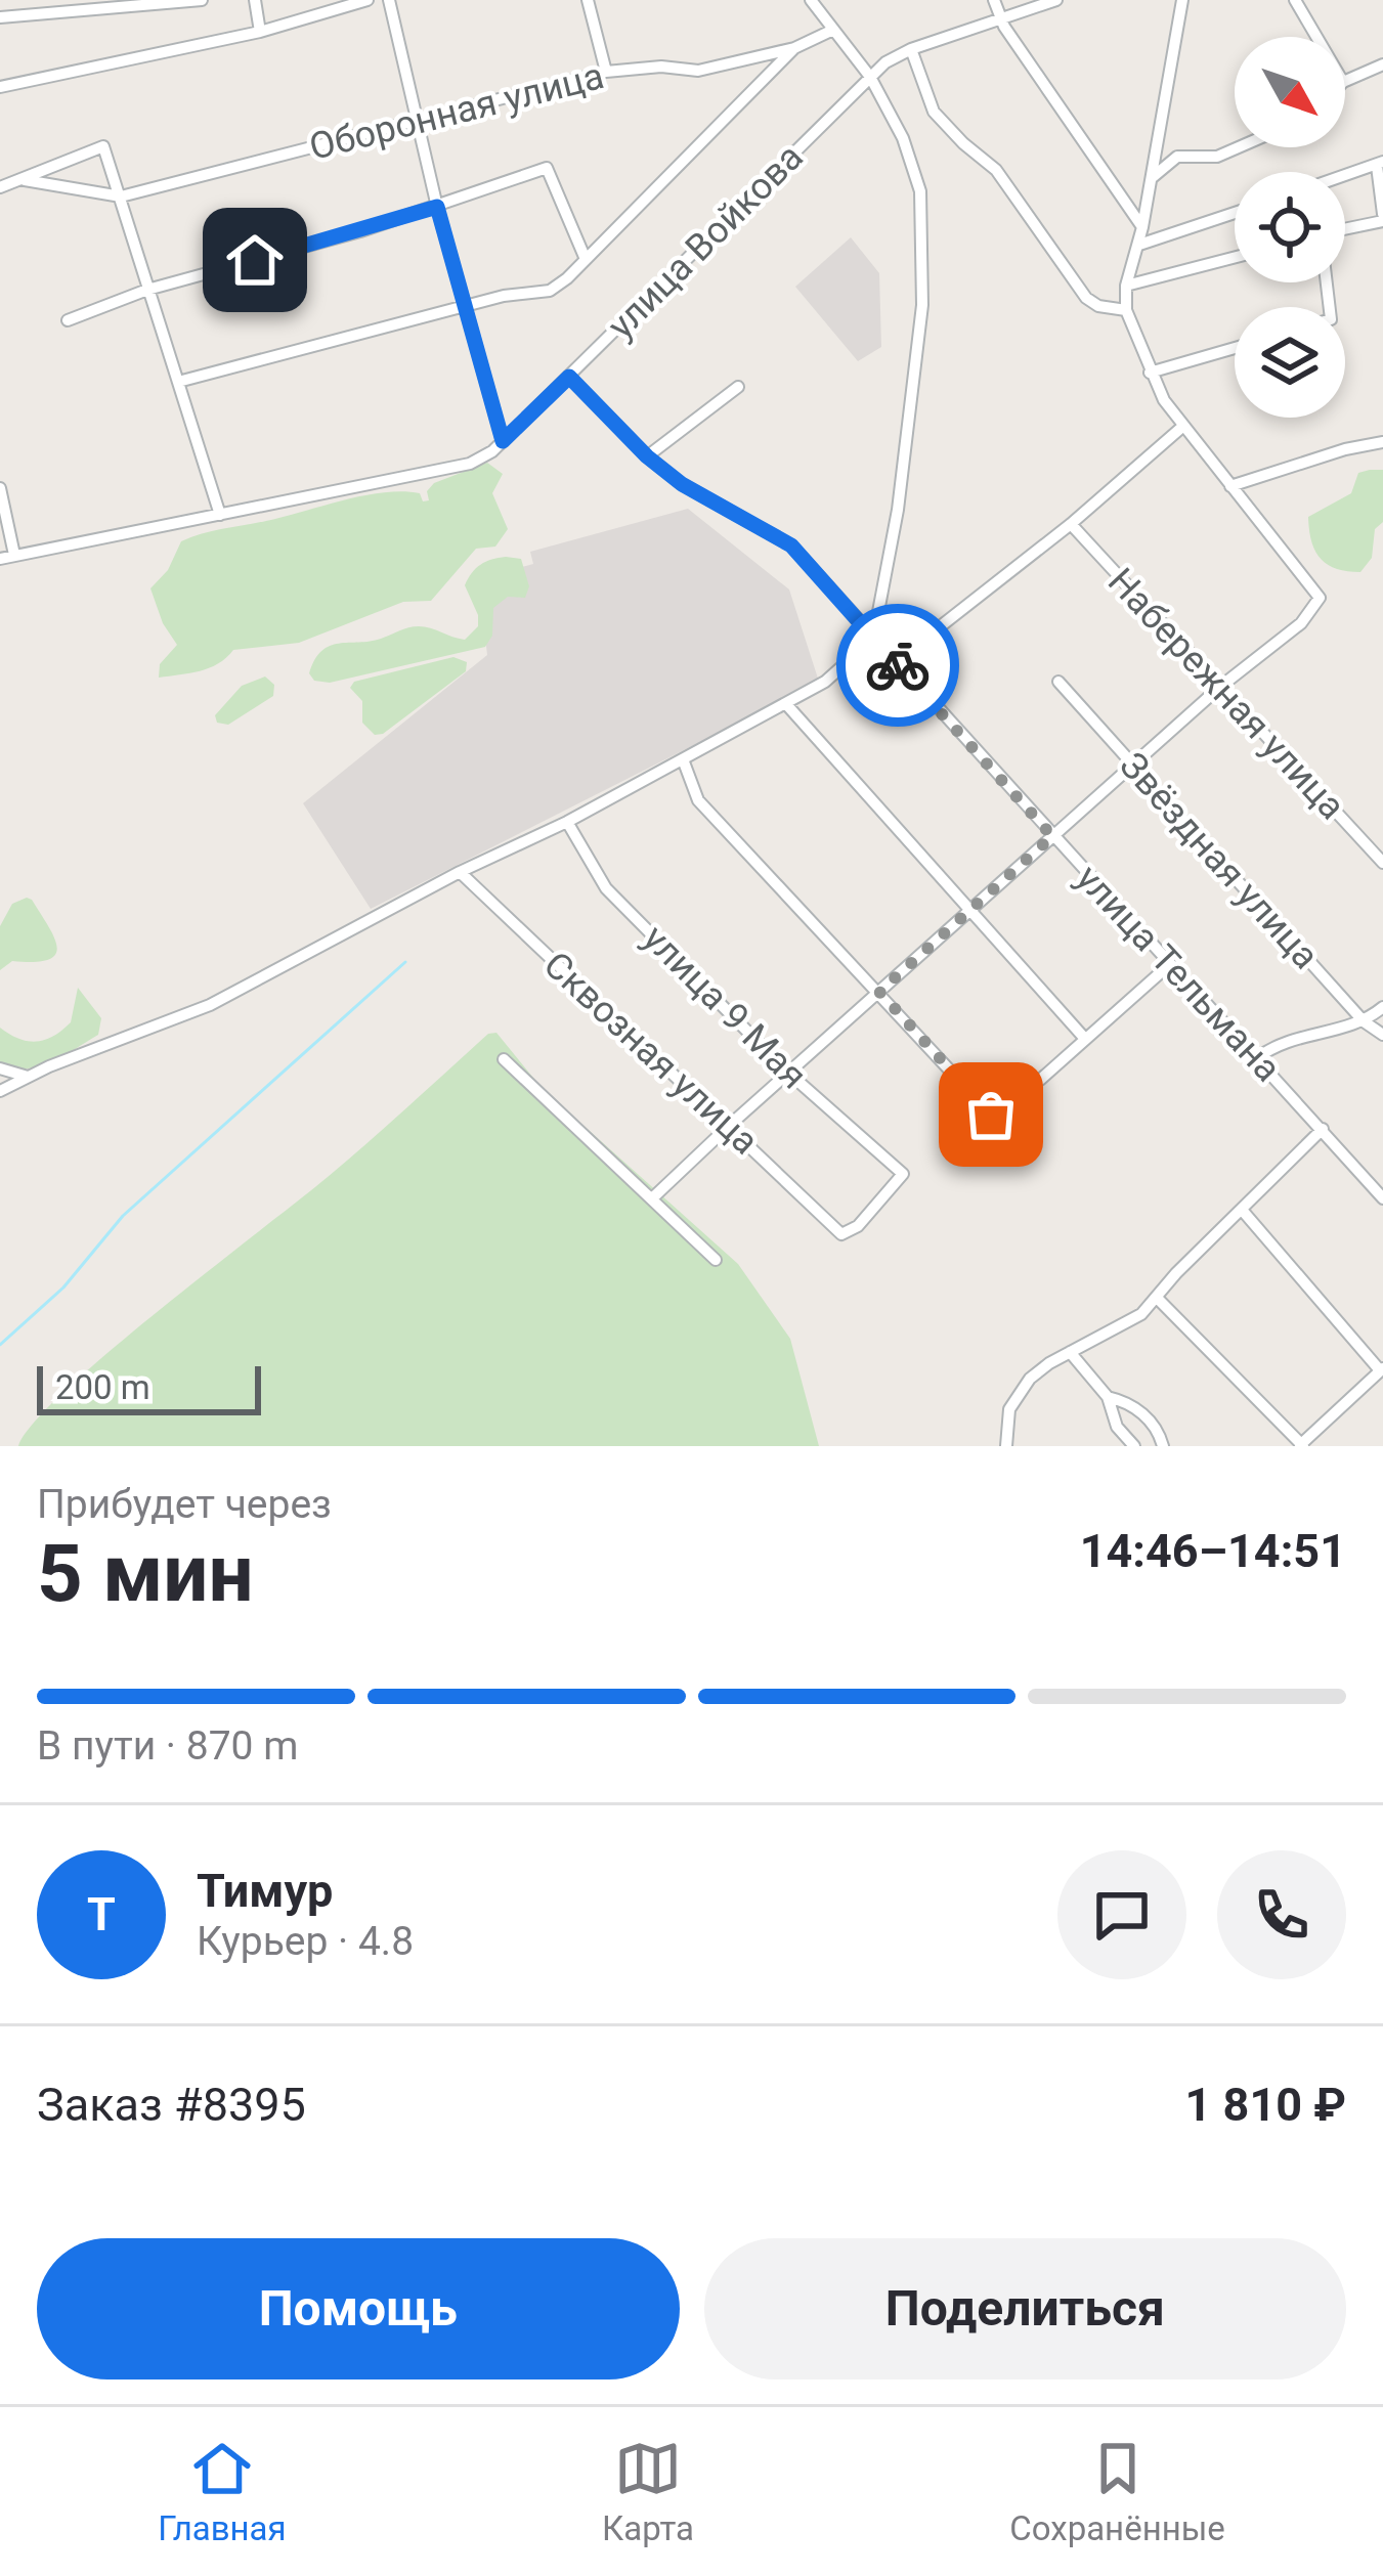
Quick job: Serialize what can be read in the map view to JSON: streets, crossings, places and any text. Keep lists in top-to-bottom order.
{
  "streets": {
    "street": [
      "Оборонная улица",
      "улица Войкова",
      "Набережная улица",
      "Звёздная улица",
      "улица Тельмана",
      "улица 9 Мая",
      "Сквозная улица"
    ]
  },
  "crossings": [
    ["улица Войкова", "улица Тельмана"],
    ["улица 9 Мая", "Сквозная улица"]
  ],
  "scale_bar": "200 m",
  "north": "bottom right",
  "page": {
    "scale": "200 m",
    "heading": ["5 мин", "Прибудет через", "14:46–14:51"],
    "panel": [
      "Тимур",
      "Курьер · 4.8",
      "Заказ #8395",
      "1 810 ₽"
    ],
    "bar": "В пути · 870 m",
    "round": "Т",
    "buttons": ["Помощь", "Поделиться"],
    "tabs": ["Главная", "Карта", "Сохранённые"]
  }
}
